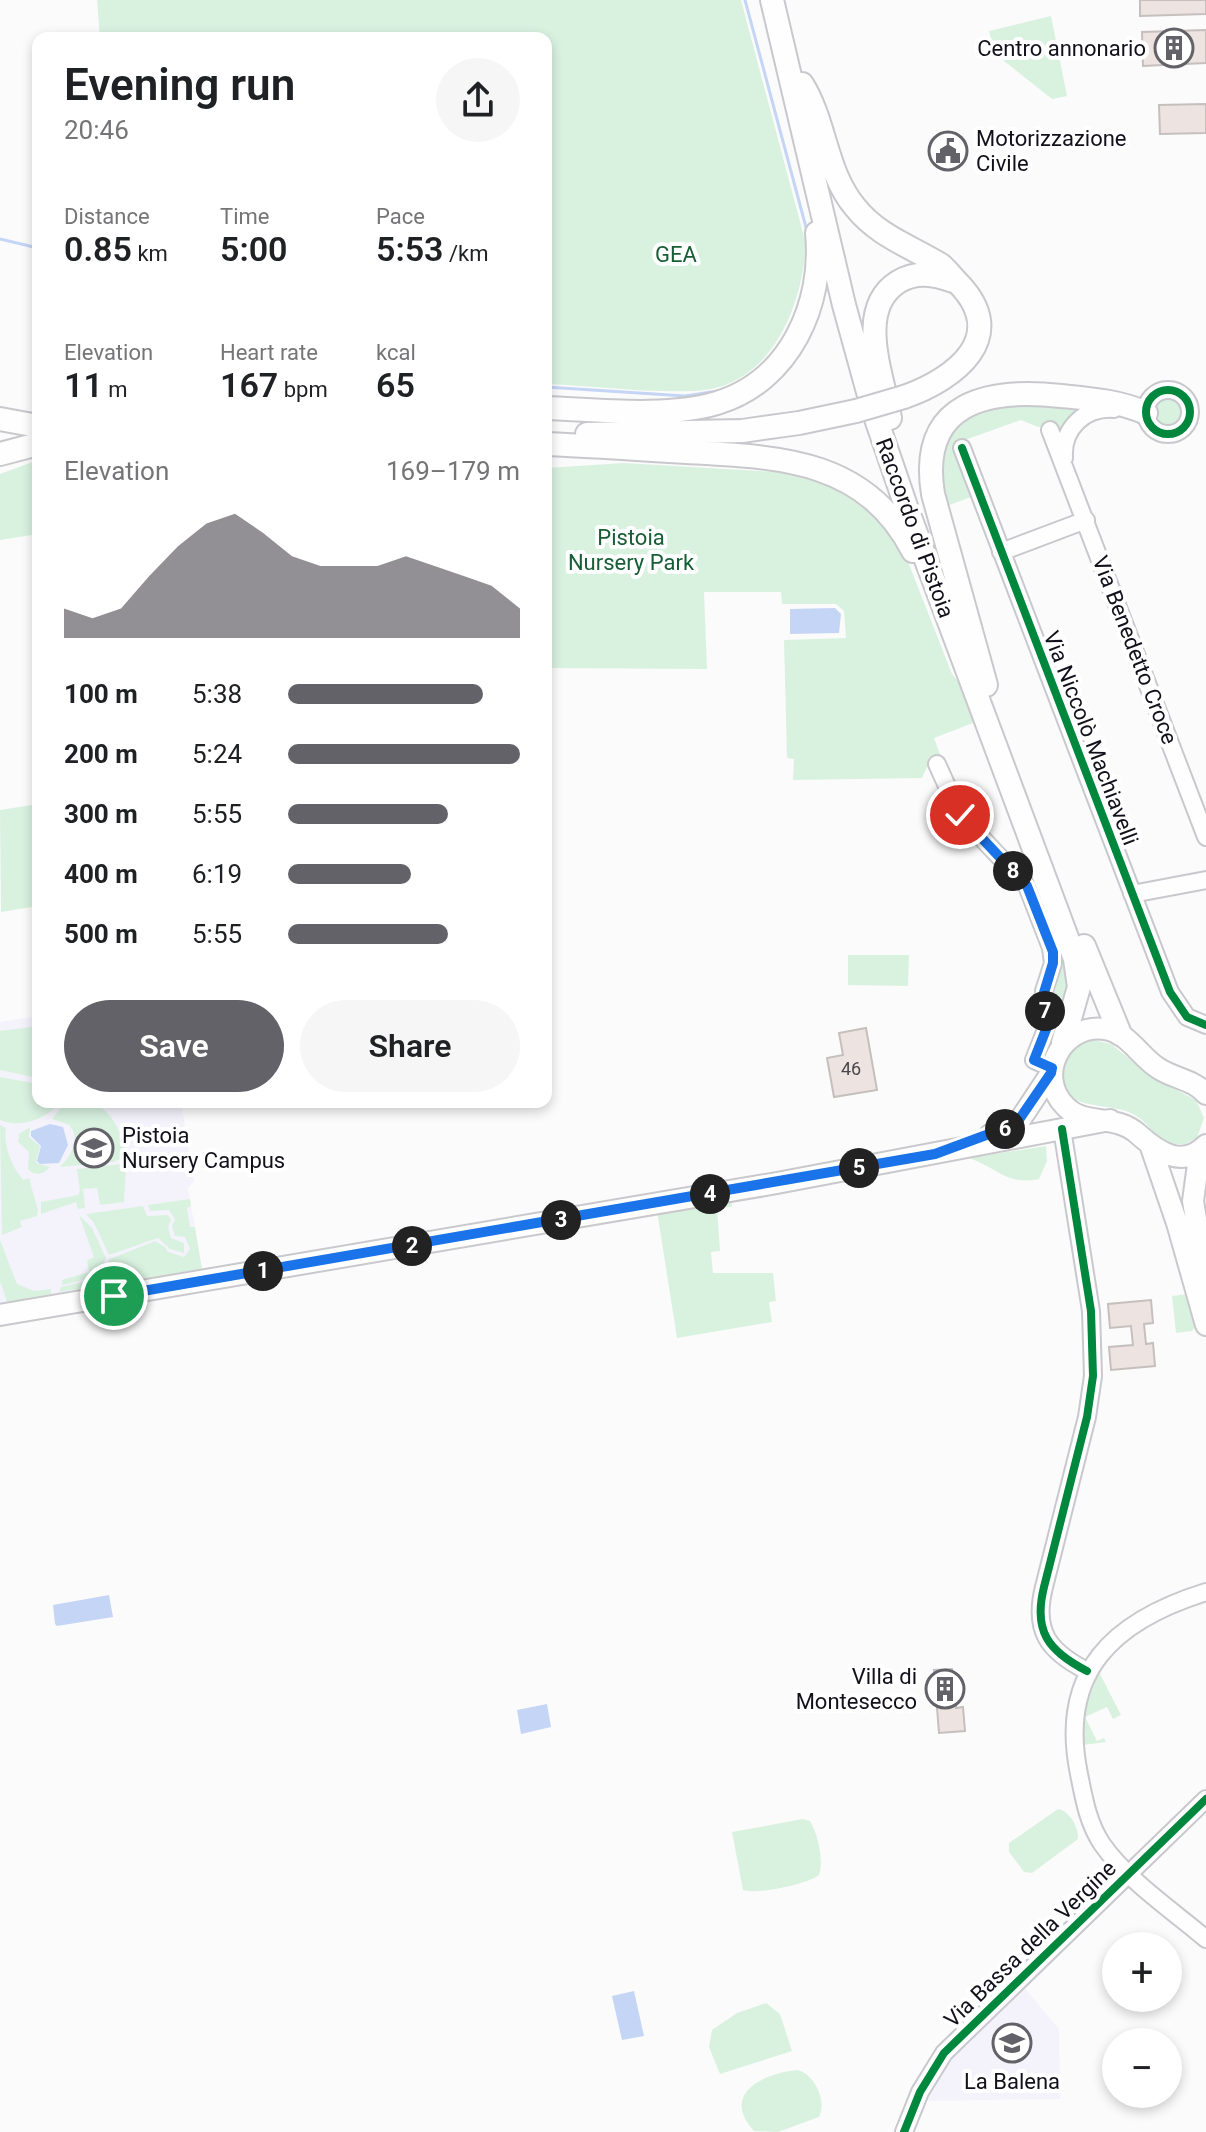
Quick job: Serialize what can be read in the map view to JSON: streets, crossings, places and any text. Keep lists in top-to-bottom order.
{
  "streets": {
    "highway": ["Raccordo di Pistoia"],
    "street": ["Via Benedetto Croce", "Via Niccolò Machiavelli", "Via Bassa della Vergine"]
  },
  "parks": ["GEA", "Pistoia Nursery Park"],
  "places": {
    "building": ["Centro annonario", "Villa di Montesecco"],
    "public building": ["Motorizzazione Civile"],
    "school or university": ["Pistoia Nursery Campus", "La Balena"]
  },
  "house_numbers": ["46"],
  "page": {
    "heading": ["Evening run", "20:46"],
    "stats": [
      ["Distance", "0.85 km"],
      ["Time", "5:00"],
      ["Pace", "5:53 /km"],
      ["Elevation", "11 m"],
      ["Heart rate", "167 bpm"],
      ["kcal", "65"]
    ],
    "chart": ["Elevation", "169–179 m"],
    "list": [
      {
        "name": "100 m",
        "note": "5:38"
      },
      {
        "name": "200 m",
        "note": "5:24"
      },
      {
        "name": "300 m",
        "note": "5:55"
      },
      {
        "name": "400 m",
        "note": "6:19"
      },
      {
        "name": "500 m",
        "note": "5:55"
      }
    ],
    "pins": [
      "8",
      "7",
      "6",
      "5",
      "4",
      "3",
      "2",
      "1"
    ],
    "buttons": ["Save", "Share"],
    "map_buttons": ["+", "−"]
  }
}
